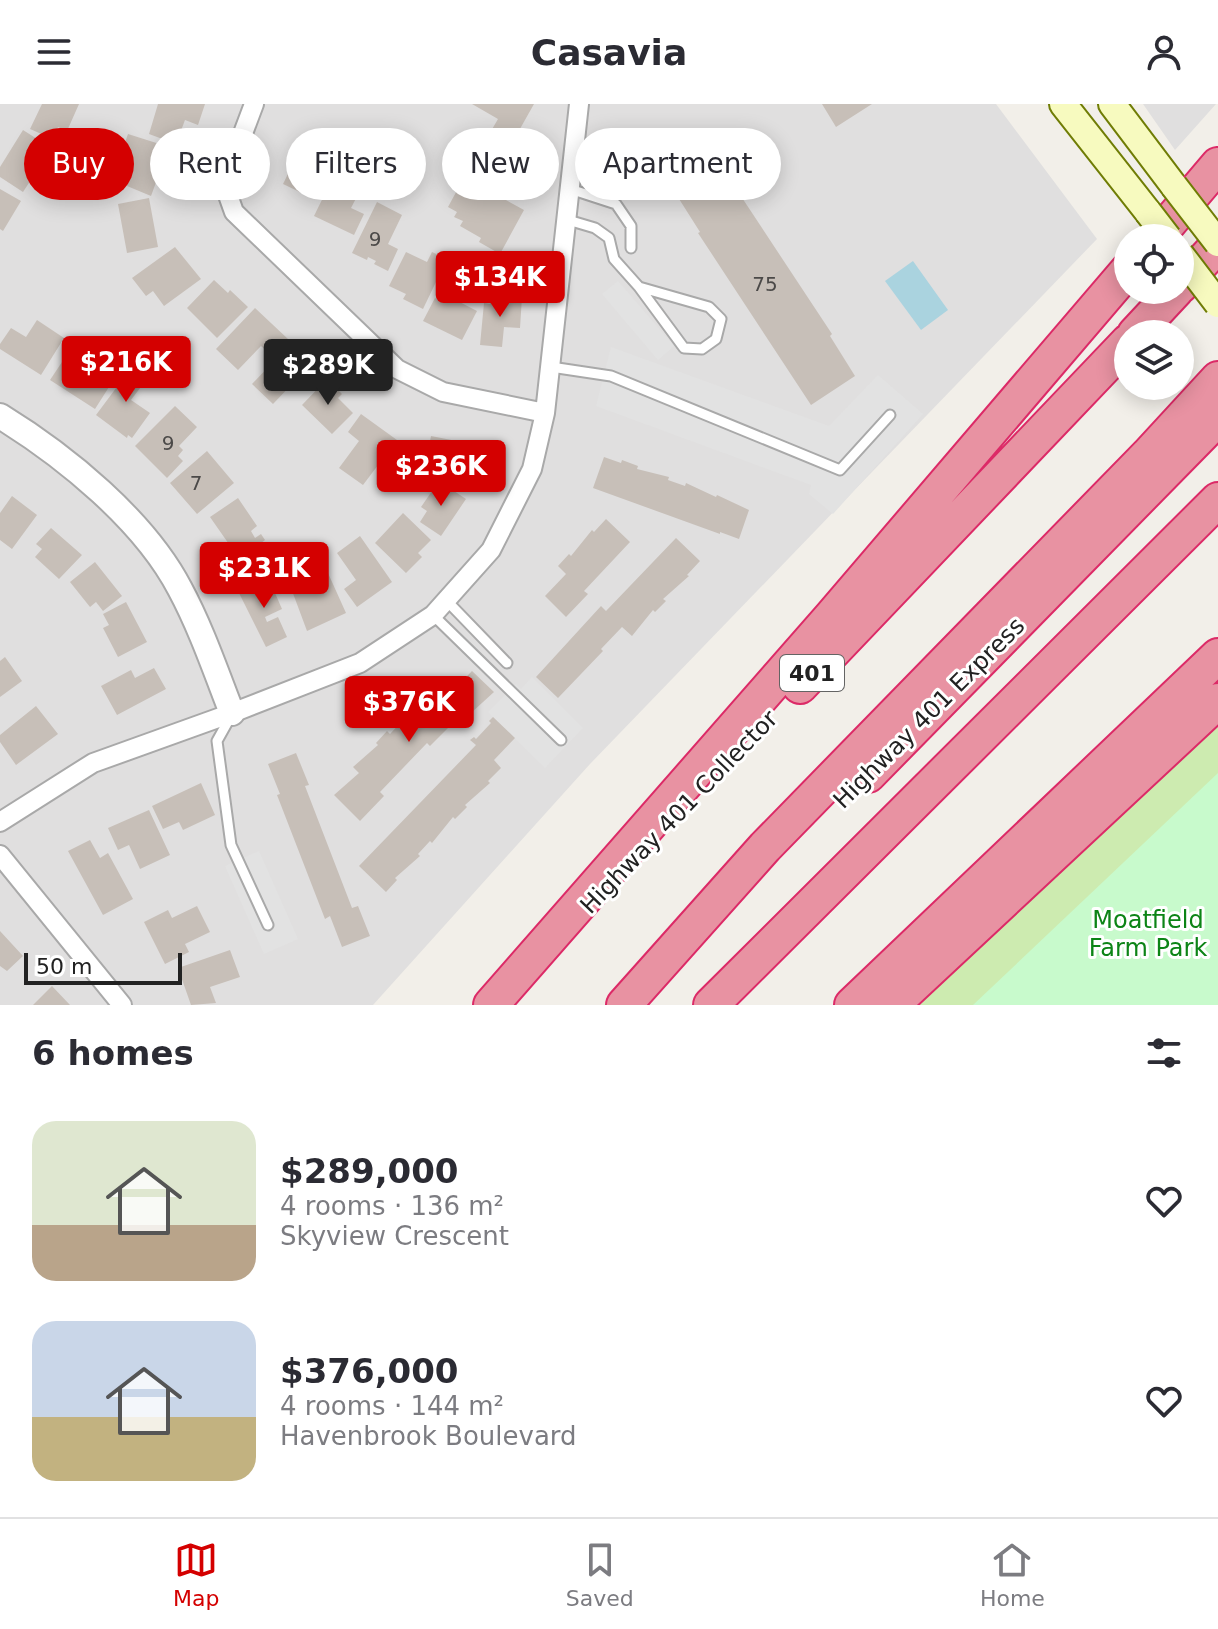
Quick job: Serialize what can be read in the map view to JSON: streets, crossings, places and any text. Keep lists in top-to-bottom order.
{
  "streets": {
    "highway": ["401", "Highway 401 Express", "Highway 401 Collector"]
  },
  "parks": ["Moatfield Farm Park"],
  "house_numbers": [
    "9",
    "75",
    "9",
    "7"
  ],
  "scale_bar": "50 m",
  "page": {
    "header": "Casavia",
    "chip": [
      "Buy",
      "Rent",
      "Filters",
      "New",
      "Apartment"
    ],
    "price": [
      "$134K",
      "$216K",
      "$289K",
      "$236K",
      "$231K",
      "$376K"
    ],
    "scale": "50 m",
    "heading": "6 homes",
    "list": [
      {
        "name": "$289,000",
        "note": "4 rooms · 136 m² · Skyview Crescent"
      },
      {
        "name": "$376,000",
        "note": "4 rooms · 144 m² · Havenbrook Boulevard"
      }
    ],
    "tabs": ["Map", "Saved", "Home"]
  }
}
